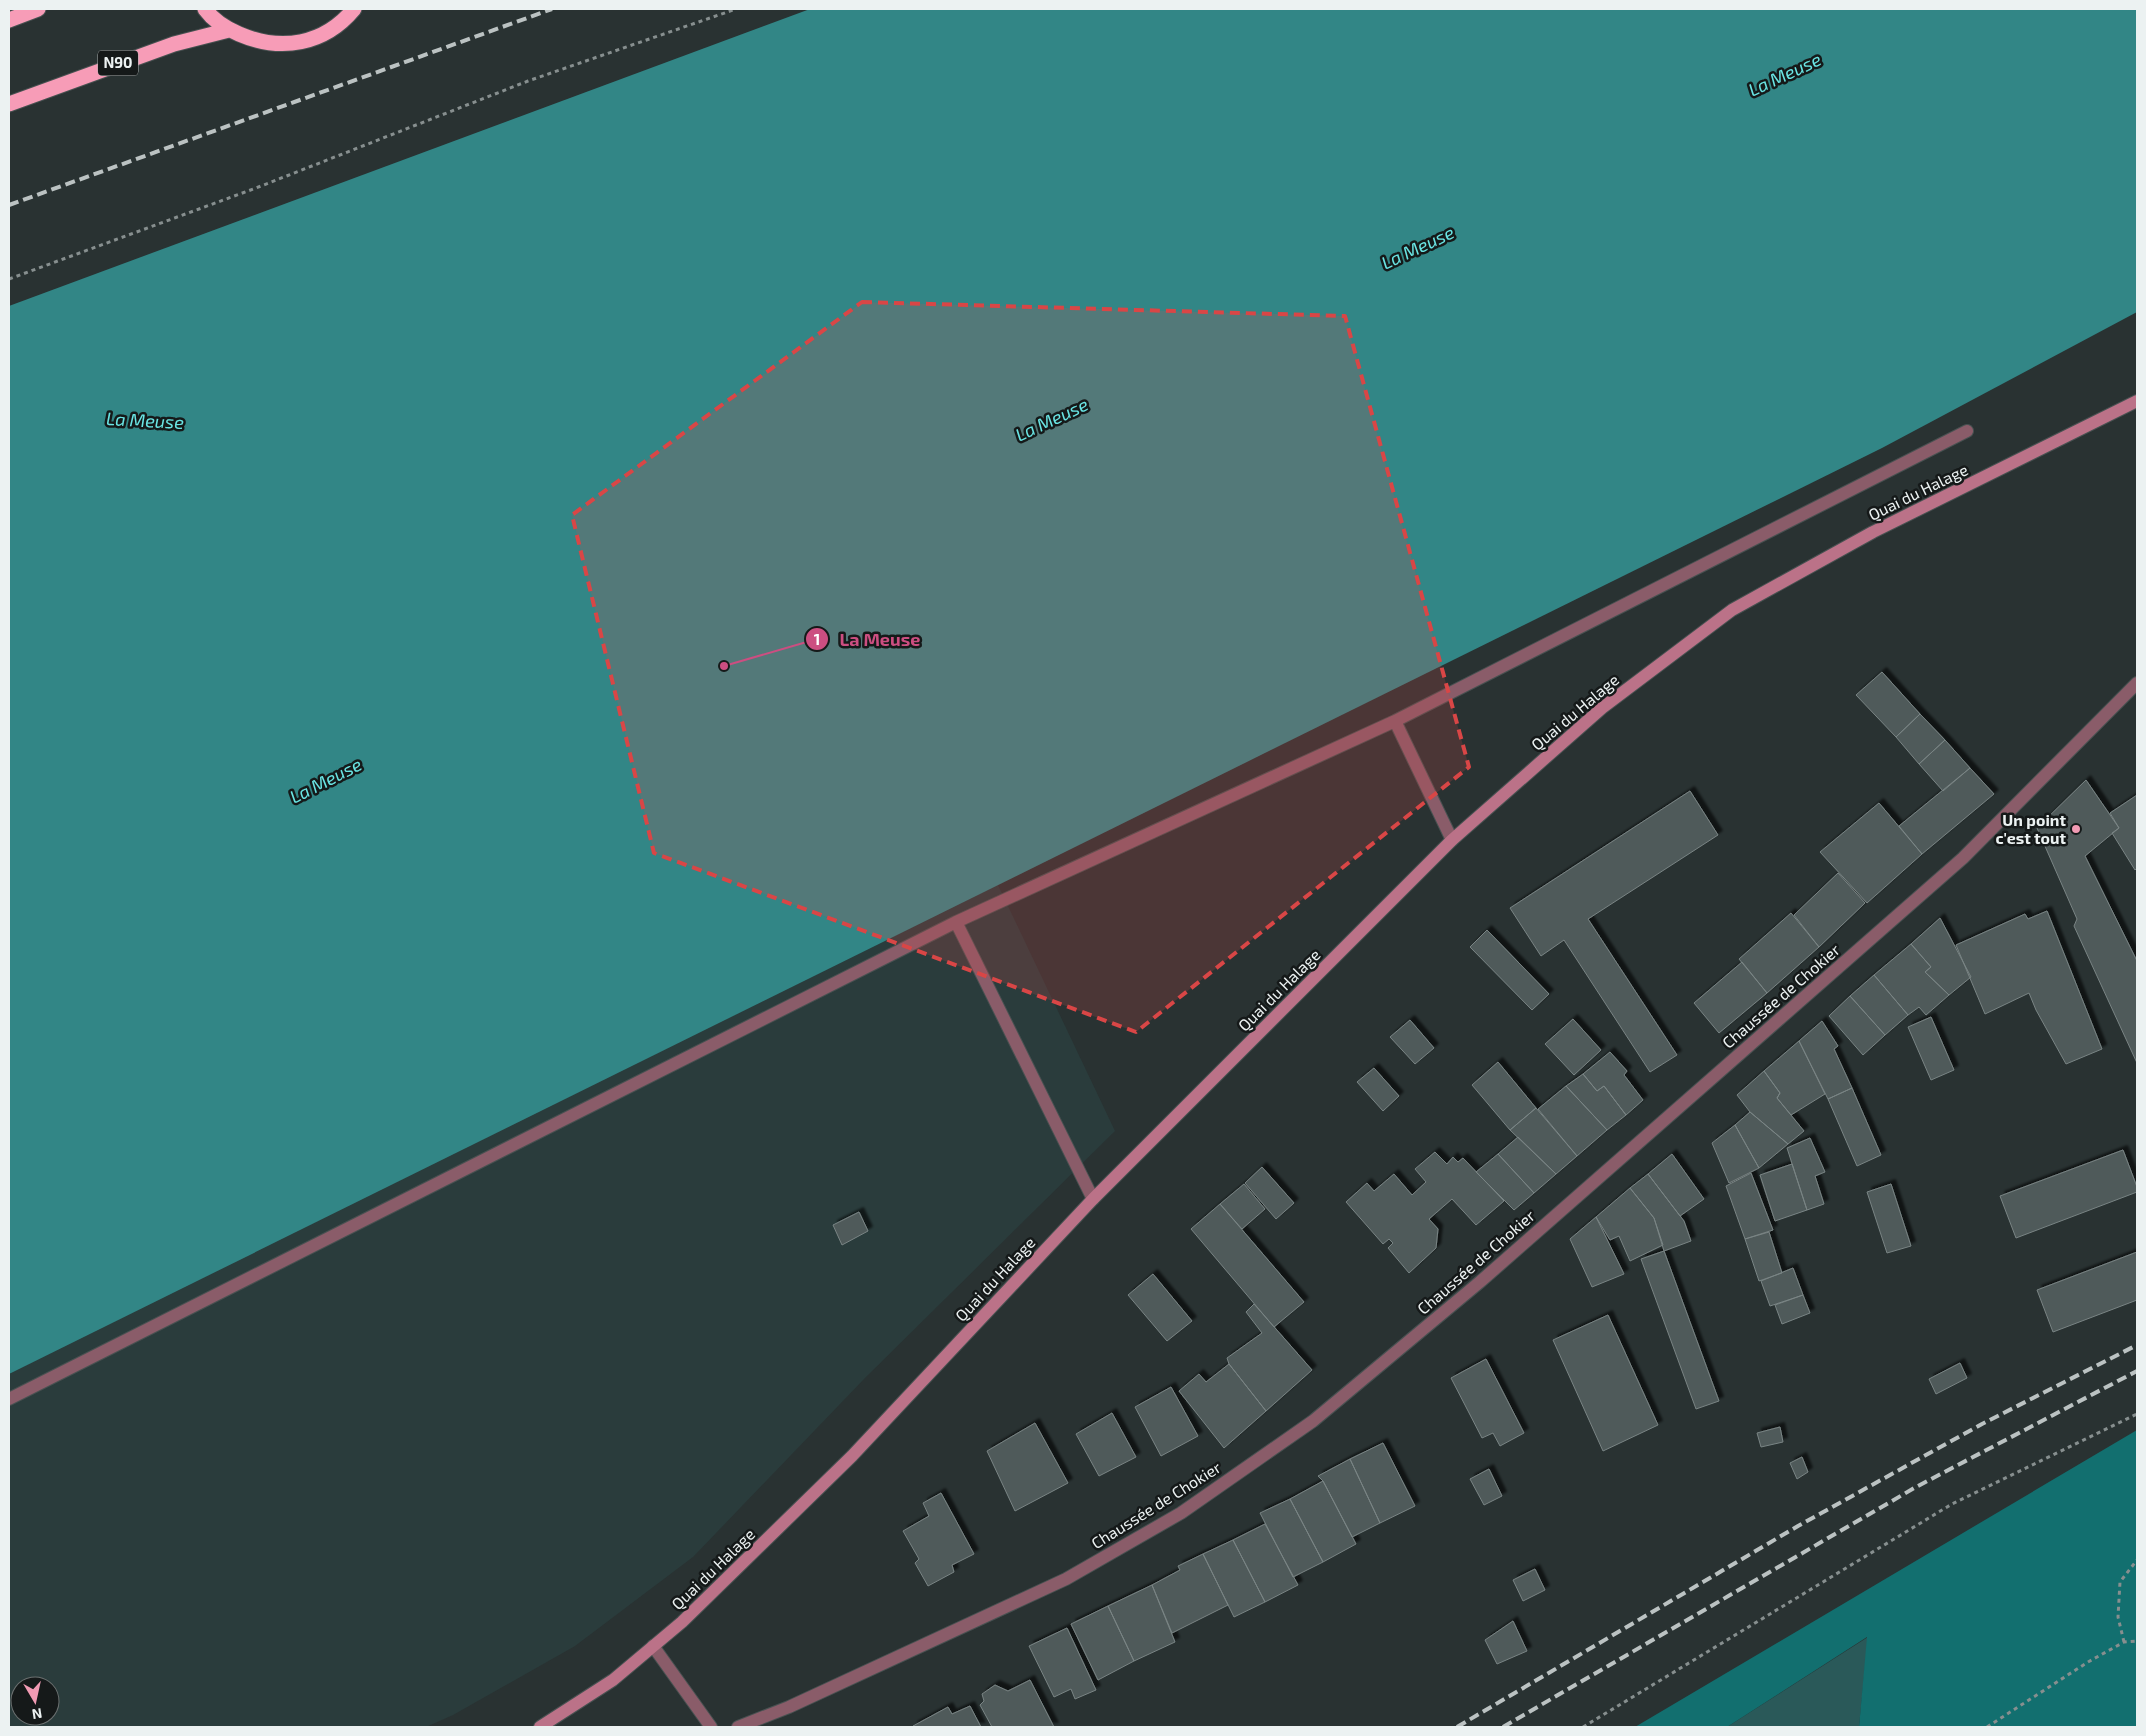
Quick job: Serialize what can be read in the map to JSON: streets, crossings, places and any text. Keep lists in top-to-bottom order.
{
  "streets": {
    "highway": ["N90"],
    "main road": ["Quai du Halage"],
    "street": ["Chaussée de Chokier"]
  },
  "water": ["La Meuse"],
  "places": ["La Meuse", "Un point c'est tout"],
  "north": "bottom"
}
